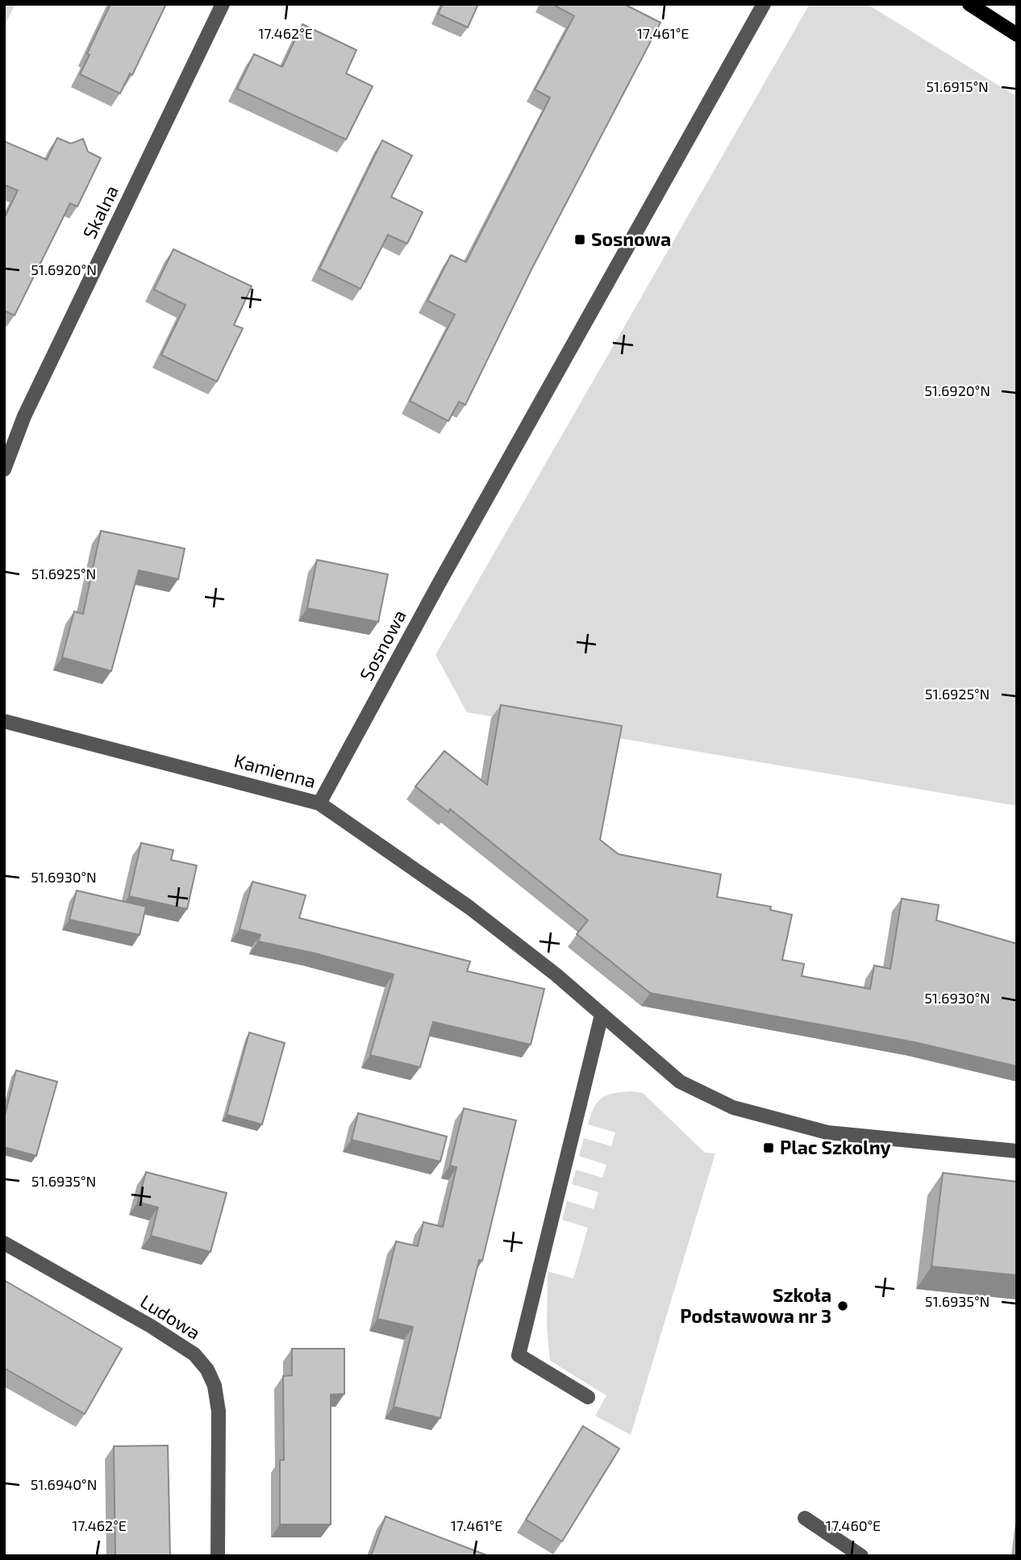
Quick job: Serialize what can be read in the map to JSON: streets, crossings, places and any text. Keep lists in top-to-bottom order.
{
  "streets": {
    "street": [
      "Skalna",
      "Sosnowa",
      "Kamienna",
      "Ludowa"
    ]
  },
  "crossings": [
    ["Sosnowa", "Kamienna"]
  ],
  "places": {
    "transit": ["Sosnowa", "Plac Szkolny"],
    "other": ["Szkoła Podstawowa nr 3"]
  },
  "coordinates": [
    "17.462°E",
    "17.461°E",
    "51.6915°N",
    "51.6920°N",
    "51.6925°N",
    "51.6930°N",
    "51.6935°N",
    "51.6940°N",
    "17.460°E"
  ]
}
